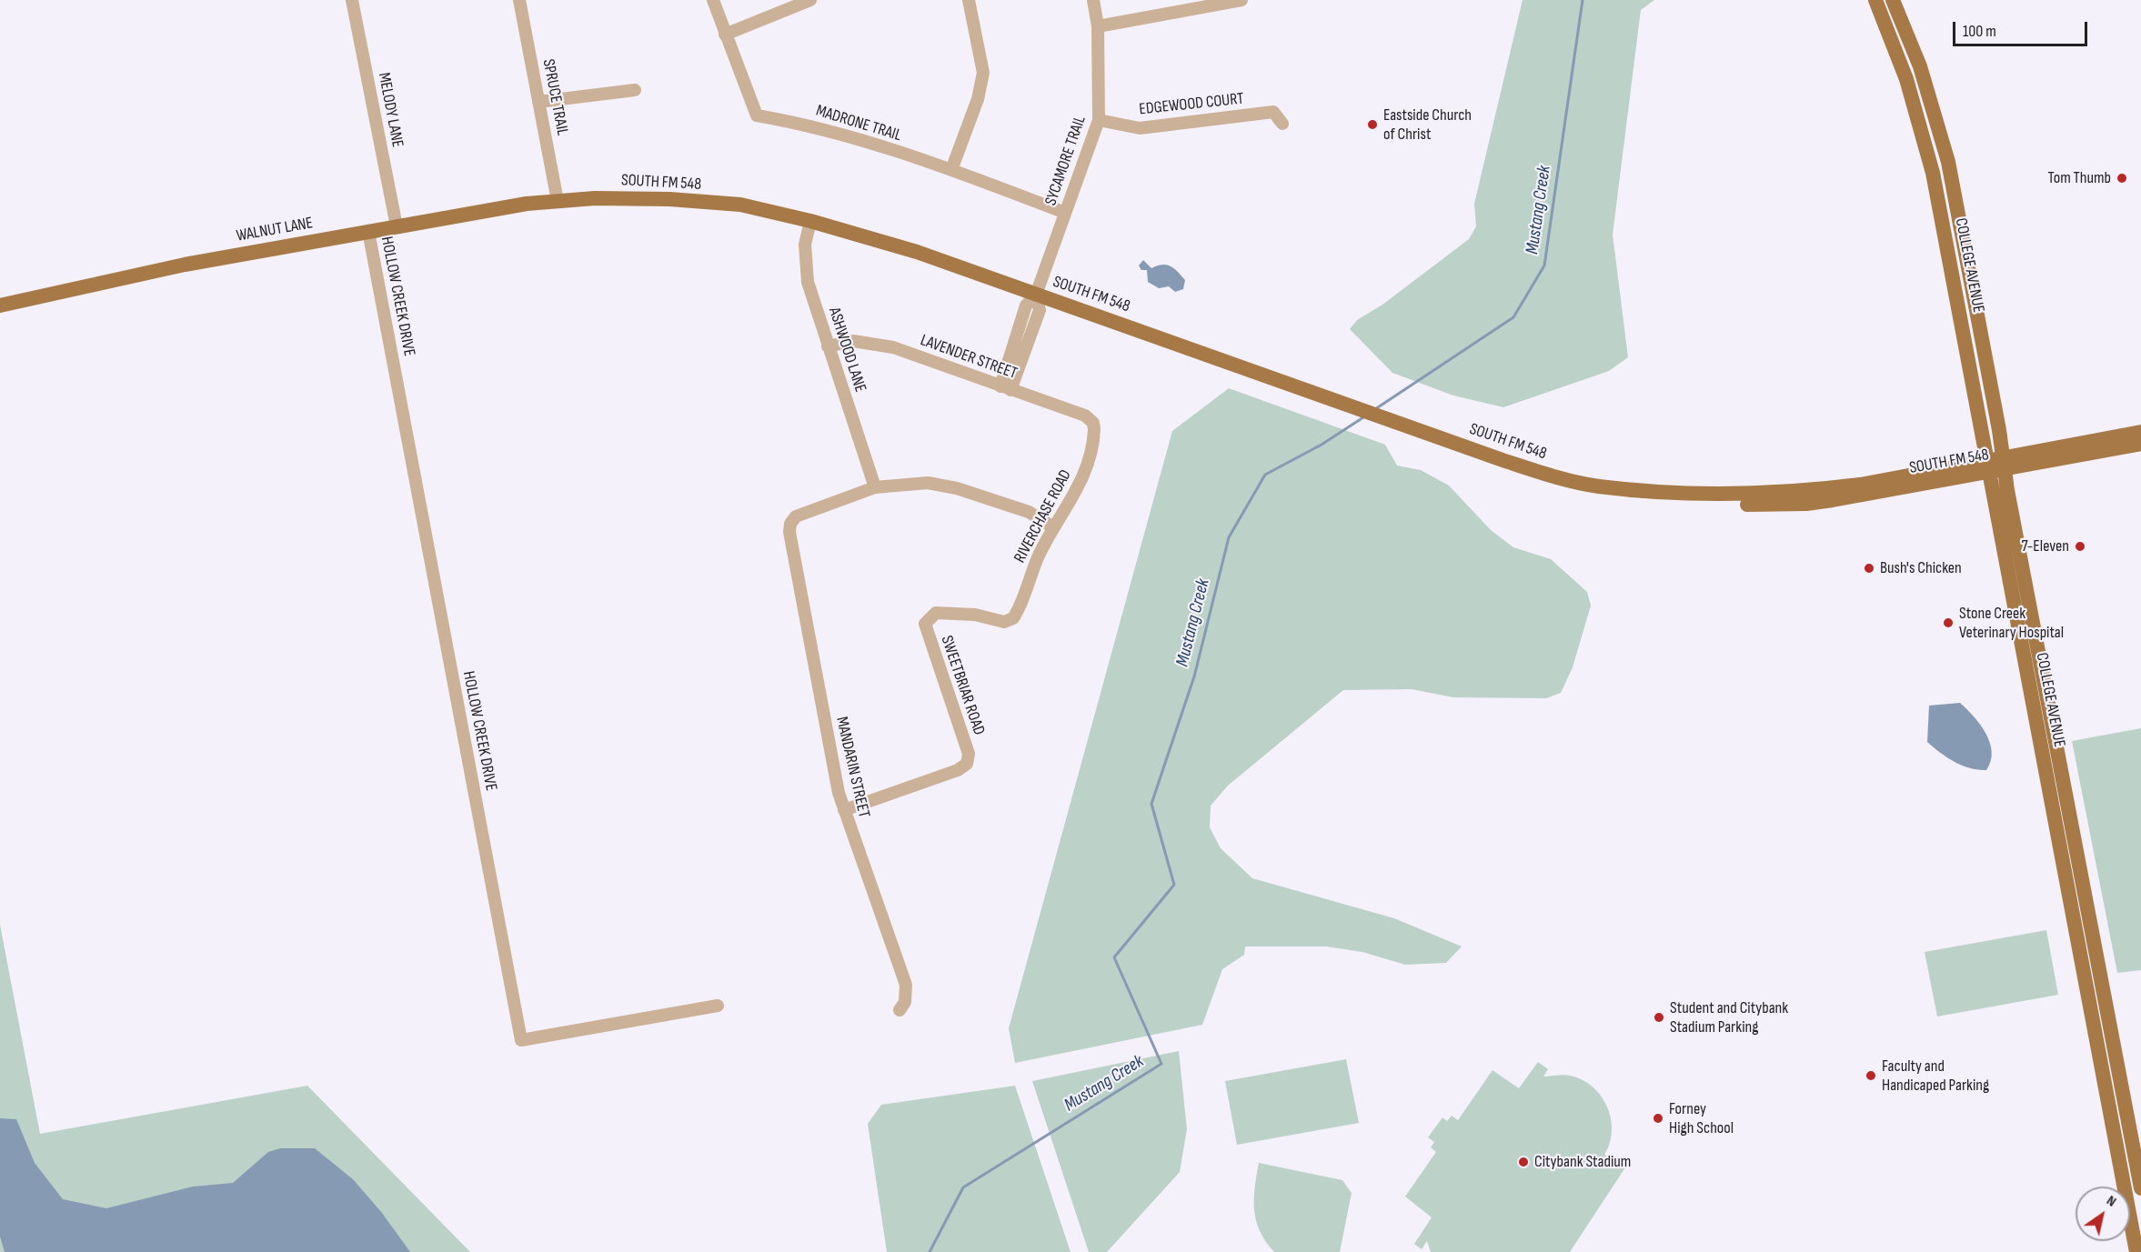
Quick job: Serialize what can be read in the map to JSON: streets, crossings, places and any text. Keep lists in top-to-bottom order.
{
  "streets": {
    "main road": ["SOUTH FM 548", "WALNUT LANE", "COLLEGE AVENUE"],
    "street": [
      "SPRUCE TRAIL",
      "EDGEWOOD COURT",
      "MELODY LANE",
      "MADRONE TRAIL",
      "SYCAMORE TRAIL",
      "HOLLOW CREEK DRIVE",
      "ASHWOOD LANE",
      "LAVENDER STREET",
      "RIVERCHASE ROAD",
      "SWEETBRIAR ROAD",
      "MANDARIN STREET"
    ]
  },
  "crossings": [
    ["SPRUCE TRAIL", "SOUTH FM 548"],
    ["SPRUCE TRAIL", "WALNUT LANE"],
    ["EDGEWOOD COURT", "SYCAMORE TRAIL"],
    ["MELODY LANE", "WALNUT LANE"],
    ["MADRONE TRAIL", "SYCAMORE TRAIL"],
    ["SYCAMORE TRAIL", "SOUTH FM 548"],
    ["SYCAMORE TRAIL", "LAVENDER STREET"],
    ["SOUTH FM 548", "WALNUT LANE"],
    ["SOUTH FM 548", "COLLEGE AVENUE"],
    ["SOUTH FM 548", "ASHWOOD LANE"],
    ["WALNUT LANE", "HOLLOW CREEK DRIVE"],
    ["ASHWOOD LANE", "LAVENDER STREET"],
    ["ASHWOOD LANE", "MANDARIN STREET"],
    ["LAVENDER STREET", "RIVERCHASE ROAD"],
    ["RIVERCHASE ROAD", "SWEETBRIAR ROAD"],
    ["SWEETBRIAR ROAD", "MANDARIN STREET"]
  ],
  "water": ["Mustang Creek"],
  "places": [
    "Eastside Church of Christ",
    "Tom Thumb",
    "7-Eleven",
    "Bush's Chicken",
    "Stone Creek Veterinary Hospital",
    "Student and Citybank Stadium Parking",
    "Faculty and Handicaped Parking",
    "Forney High School",
    "Citybank Stadium"
  ],
  "scale_bar": "100 m",
  "north": "top right"
}
